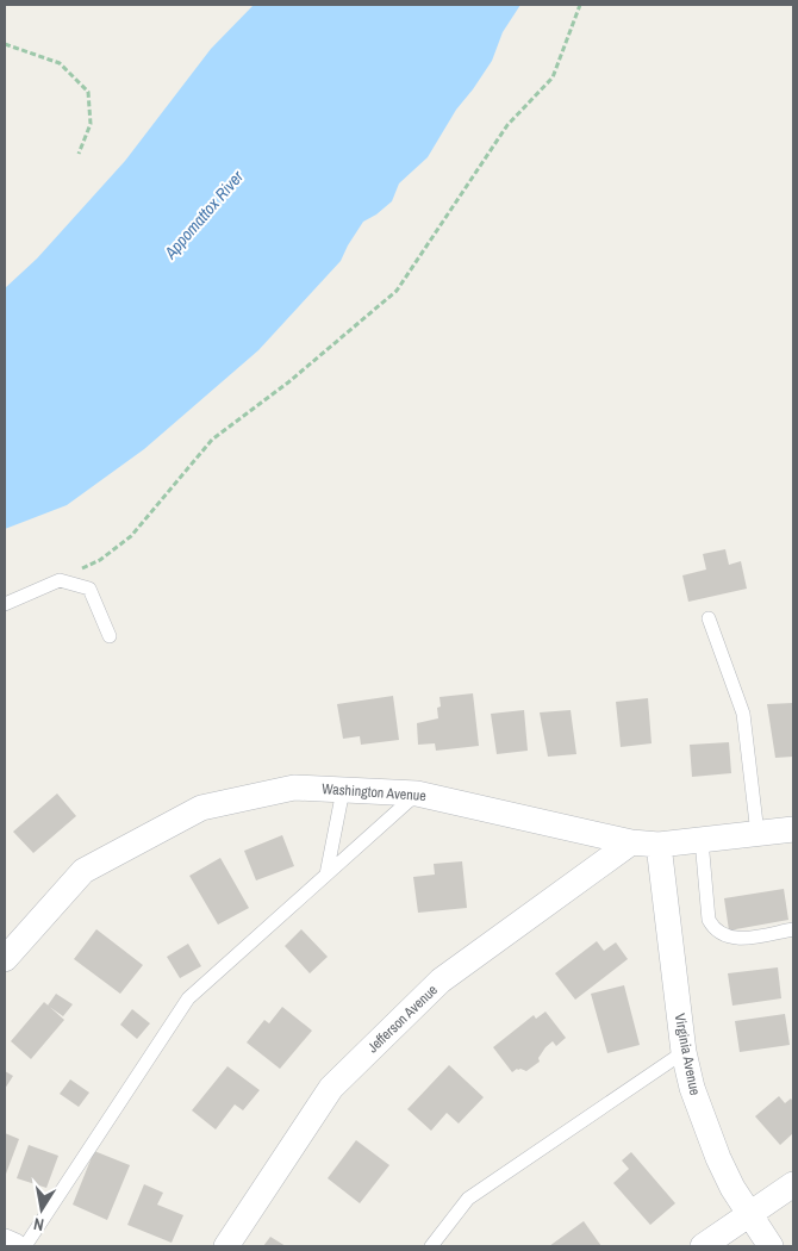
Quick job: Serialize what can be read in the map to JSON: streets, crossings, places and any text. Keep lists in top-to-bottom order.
{
  "streets": {
    "street": ["Washington Avenue", "Jefferson Avenue", "Virginia Avenue"]
  },
  "crossings": [
    ["Washington Avenue", "Jefferson Avenue"],
    ["Washington Avenue", "Virginia Avenue"]
  ],
  "water": ["Appomattox River"],
  "north": "bottom"
}
